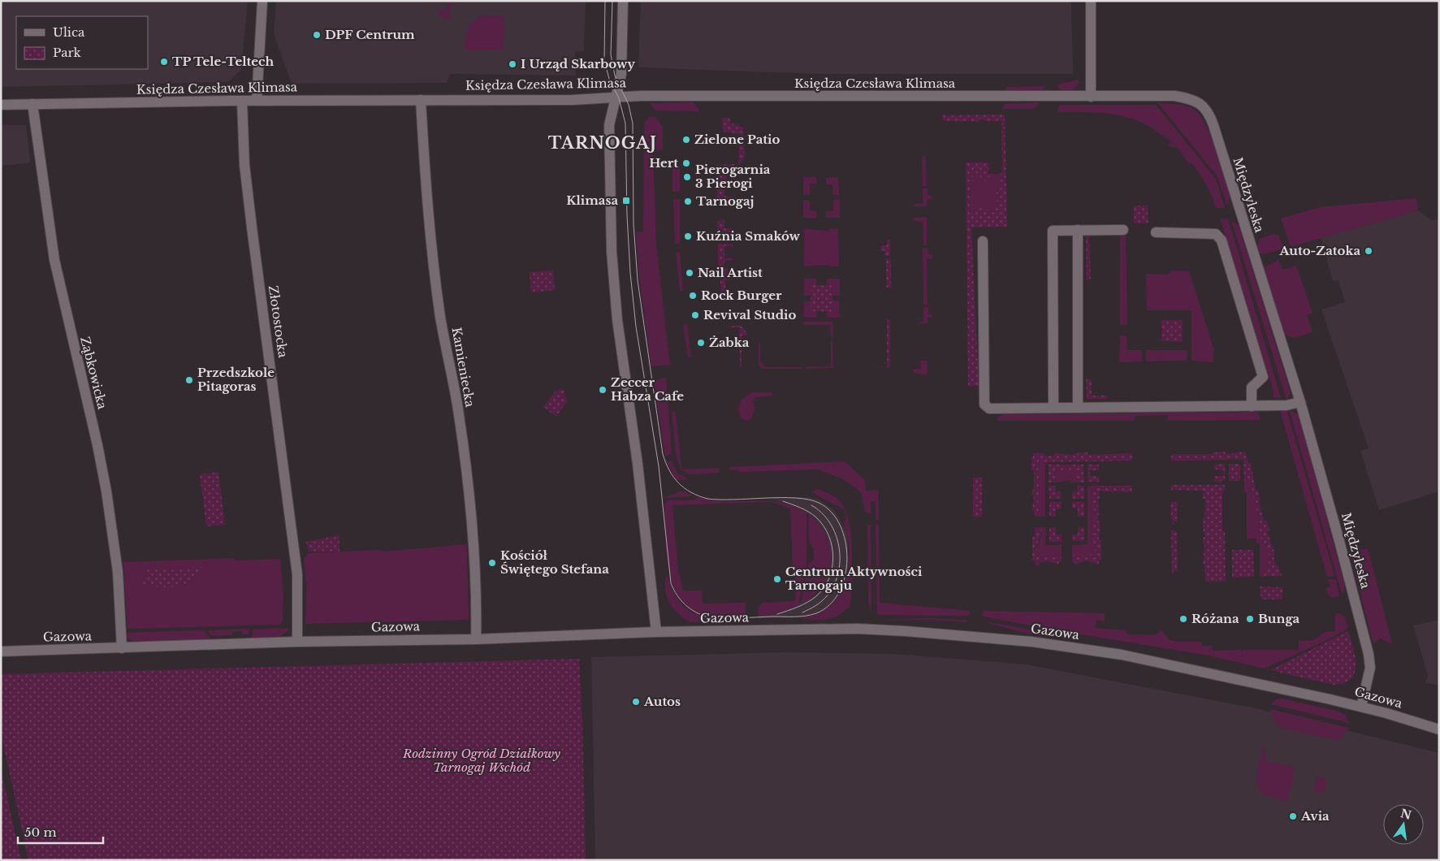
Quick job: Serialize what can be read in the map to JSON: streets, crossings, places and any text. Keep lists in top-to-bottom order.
{
  "streets": {
    "street": [
      "Księdza Czesława Klimasa",
      "Międzyleska",
      "Złotostocka",
      "Kamieniecka",
      "Ząbkowicka",
      "Gazowa"
    ]
  },
  "crossings": [
    ["Księdza Czesława Klimasa", "Międzyleska"],
    ["Księdza Czesława Klimasa", "Złotostocka"],
    ["Księdza Czesława Klimasa", "Kamieniecka"],
    ["Księdza Czesława Klimasa", "Ząbkowicka"],
    ["Międzyleska", "Gazowa"],
    ["Złotostocka", "Gazowa"],
    ["Kamieniecka", "Gazowa"],
    ["Ząbkowicka", "Gazowa"]
  ],
  "districts": ["TARNOGAJ"],
  "parks": ["Rodzinny Ogród Działkowy Tarnogaj Wschód"],
  "places": {
    "other": [
      "DPF Centrum",
      "TP Tele-Teltech",
      "I Urząd Skarbowy",
      "Zielone Patio",
      "Hert",
      "Pierogarnia 3 Pierogi",
      "Tarnogaj",
      "Kuźnia Smaków",
      "Auto-Zatoka",
      "Nail Artist",
      "Rock Burger",
      "Revival Studio",
      "Żabka",
      "Przedszkole Pitagoras",
      "Zeccer Habza Cafe",
      "Kościół Świętego Stefana",
      "Centrum Aktywności Tarnogaju",
      "Różana",
      "Bunga",
      "Autos",
      "Avia"
    ],
    "transit": ["Klimasa"]
  },
  "legend": ["Ulica", "Park"],
  "scale_bar": "50 m",
  "north": "top"
}
